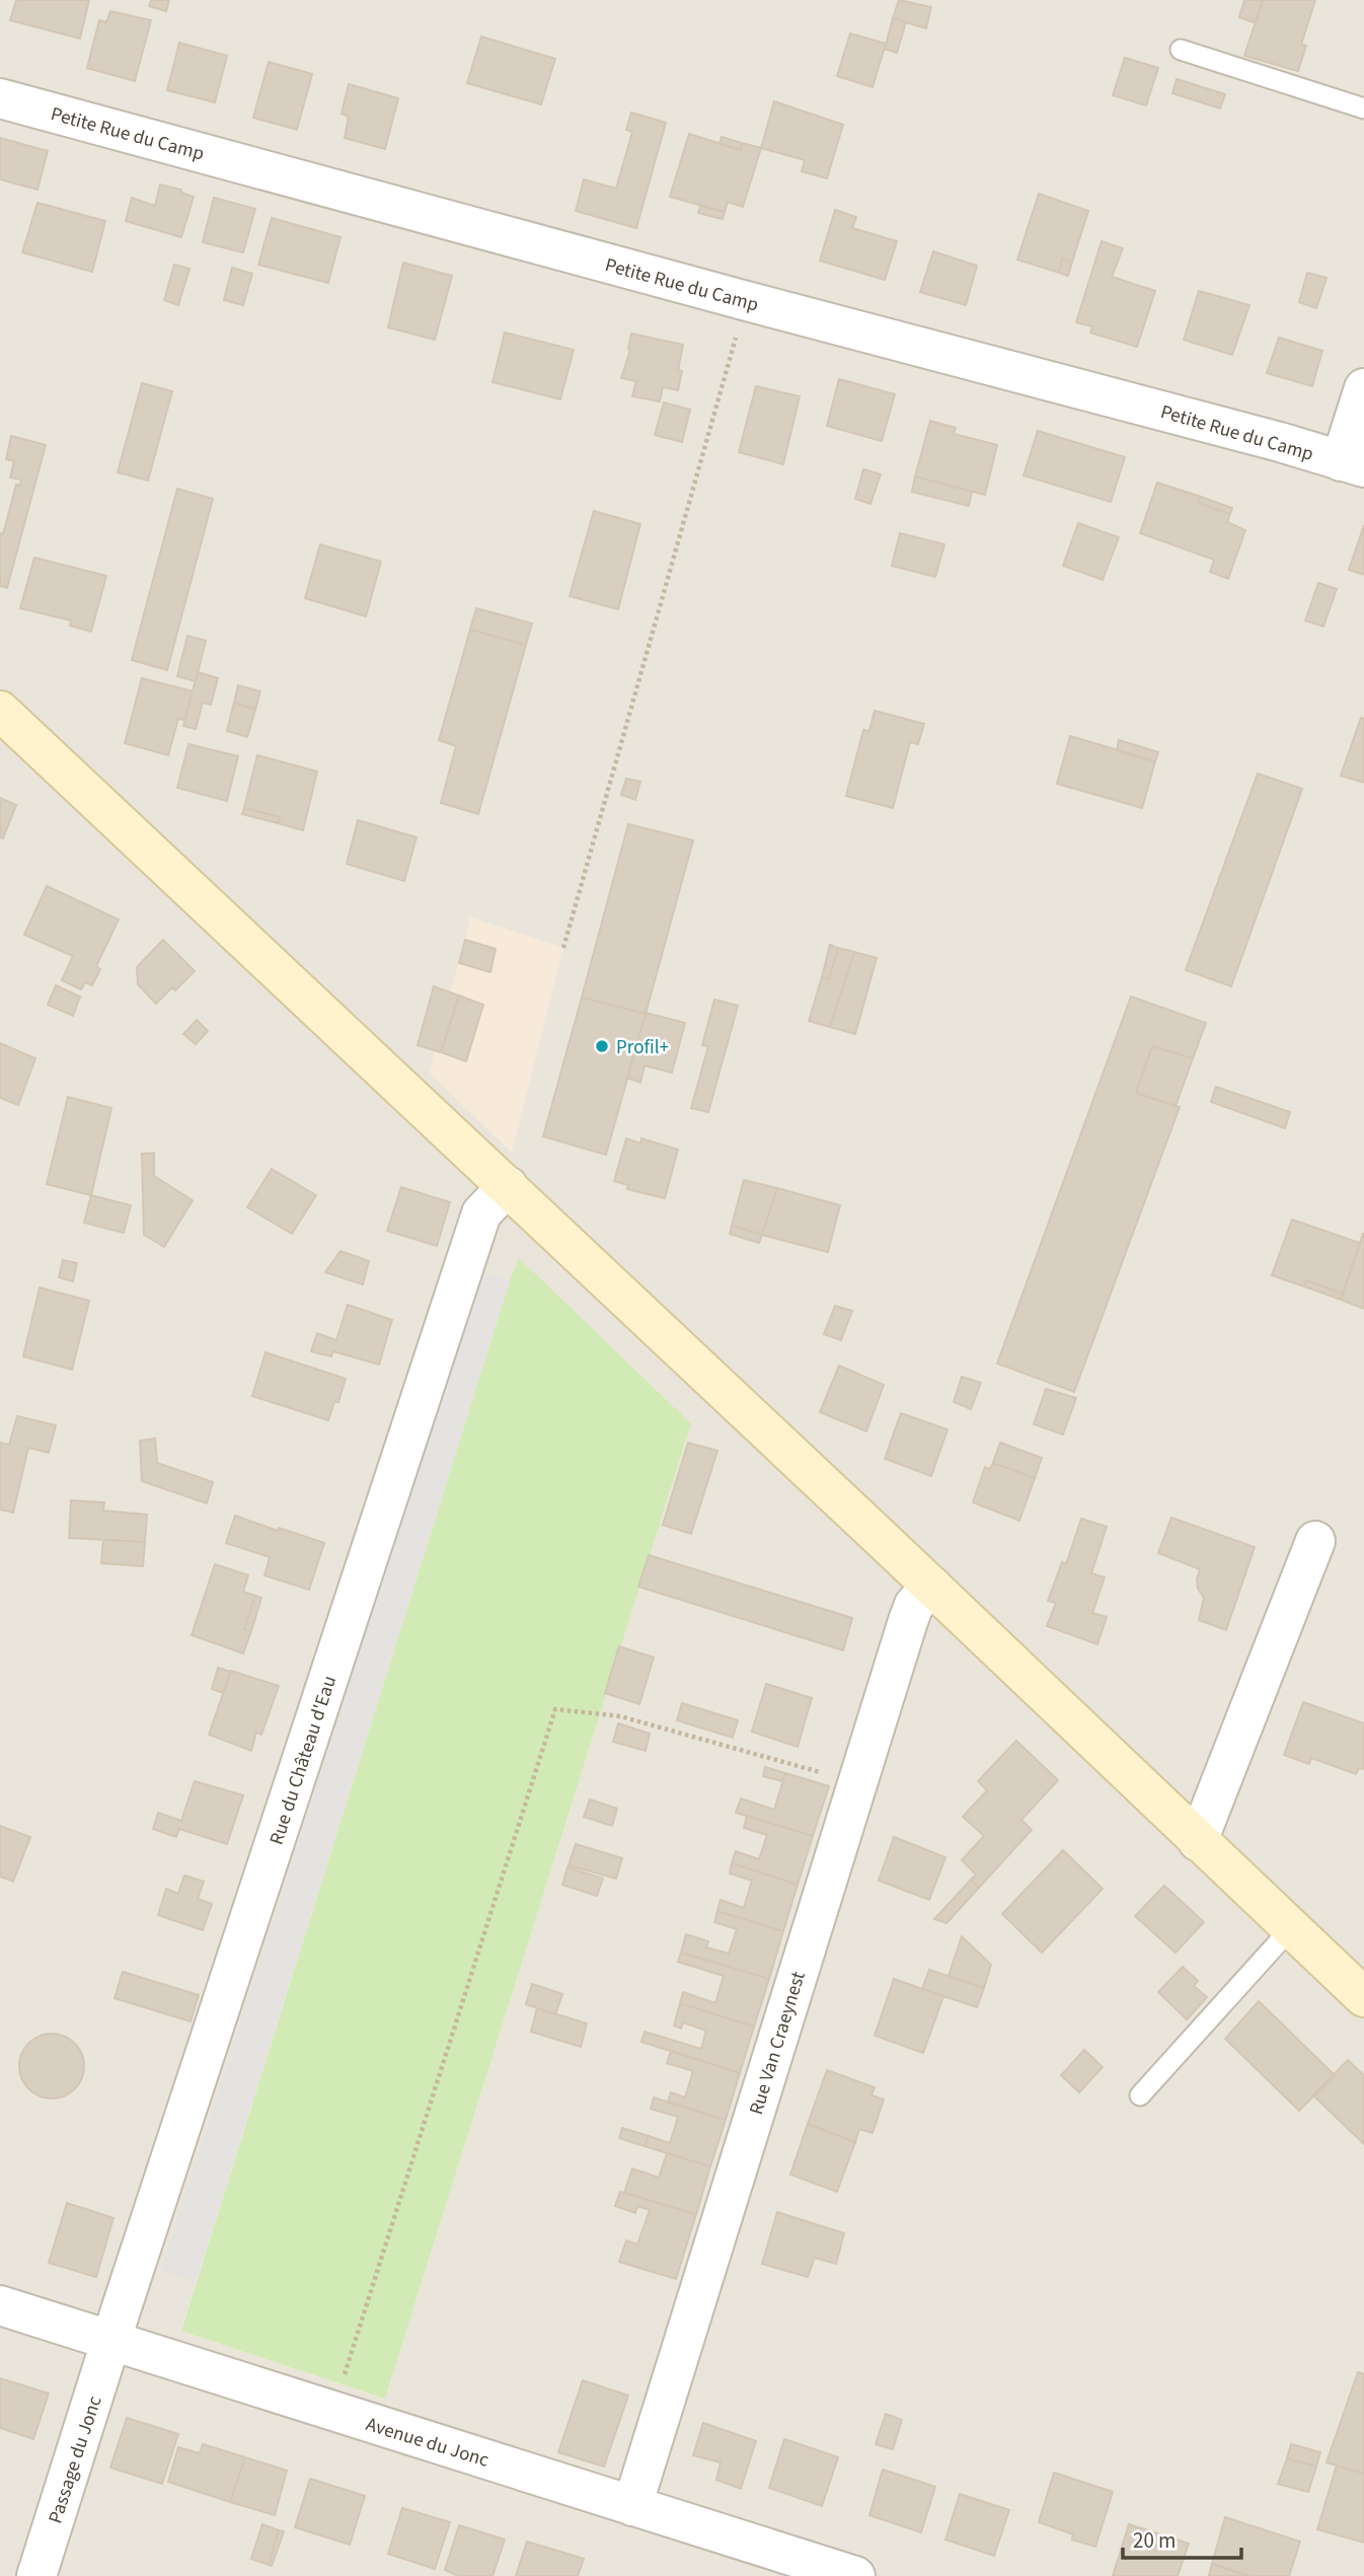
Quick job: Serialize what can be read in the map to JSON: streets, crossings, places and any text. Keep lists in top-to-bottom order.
{
  "streets": {
    "street": [
      "Petite Rue du Camp",
      "Rue du Château d'Eau",
      "Rue Van Craeynest",
      "Avenue du Jonc",
      "Passage du Jonc"
    ]
  },
  "crossings": [
    ["Rue du Château d'Eau", "Avenue du Jonc"],
    ["Rue du Château d'Eau", "Passage du Jonc"],
    ["Rue Van Craeynest", "Avenue du Jonc"],
    ["Avenue du Jonc", "Passage du Jonc"]
  ],
  "places": ["Profil+"],
  "scale_bar": "20 m"
}
